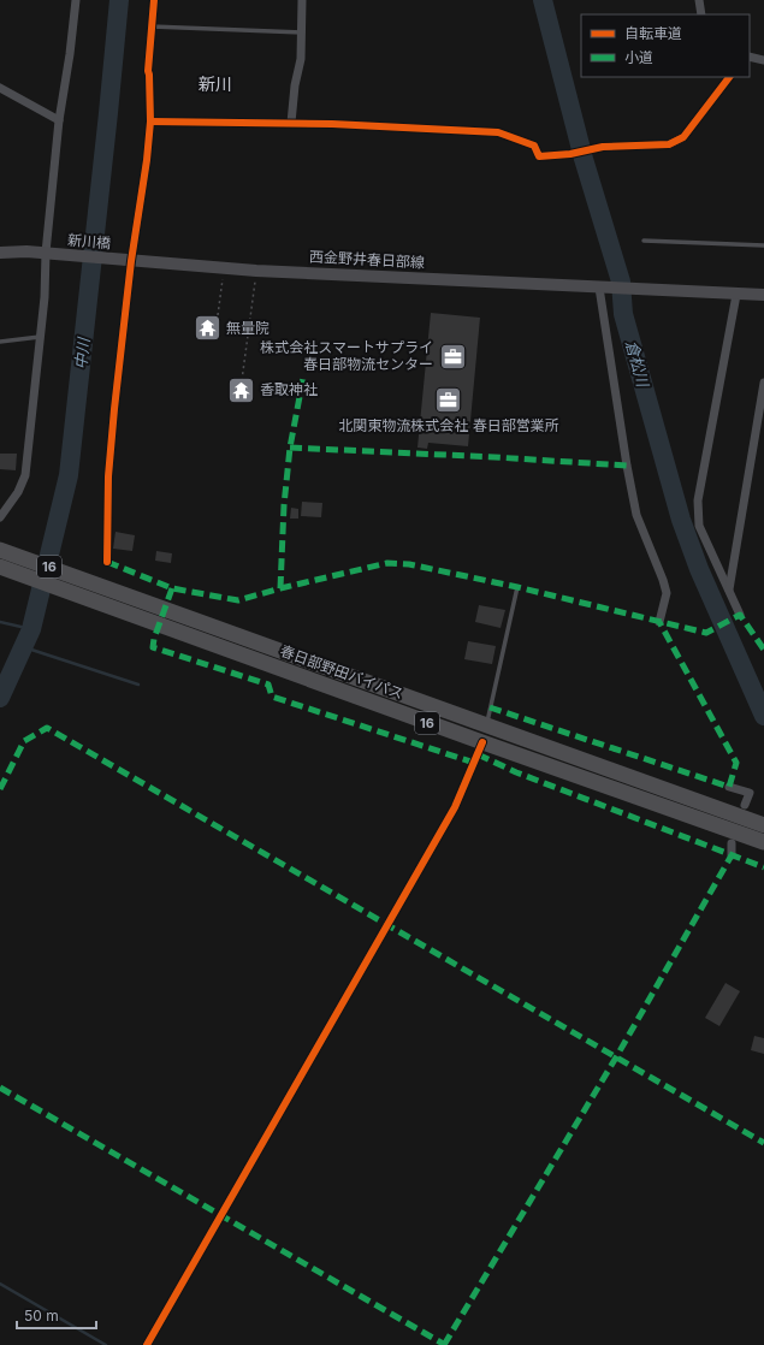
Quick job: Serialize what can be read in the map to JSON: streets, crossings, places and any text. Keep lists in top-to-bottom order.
{
  "streets": {
    "highway": ["16", "春日部野田バイパス"],
    "main road": ["新川橋", "西金野井春日部線"]
  },
  "crossings": [
    ["新川橋", "西金野井春日部線"]
  ],
  "districts": ["新川"],
  "water": ["中川", "倉松川"],
  "places": {
    "temple": ["無量院", "香取神社"],
    "office": ["株式会社スマートサプライ 春日部物流センター", "北関東物流株式会社 春日部営業所"]
  },
  "legend": ["自転車道", "小道"],
  "scale_bar": "50 m"
}
